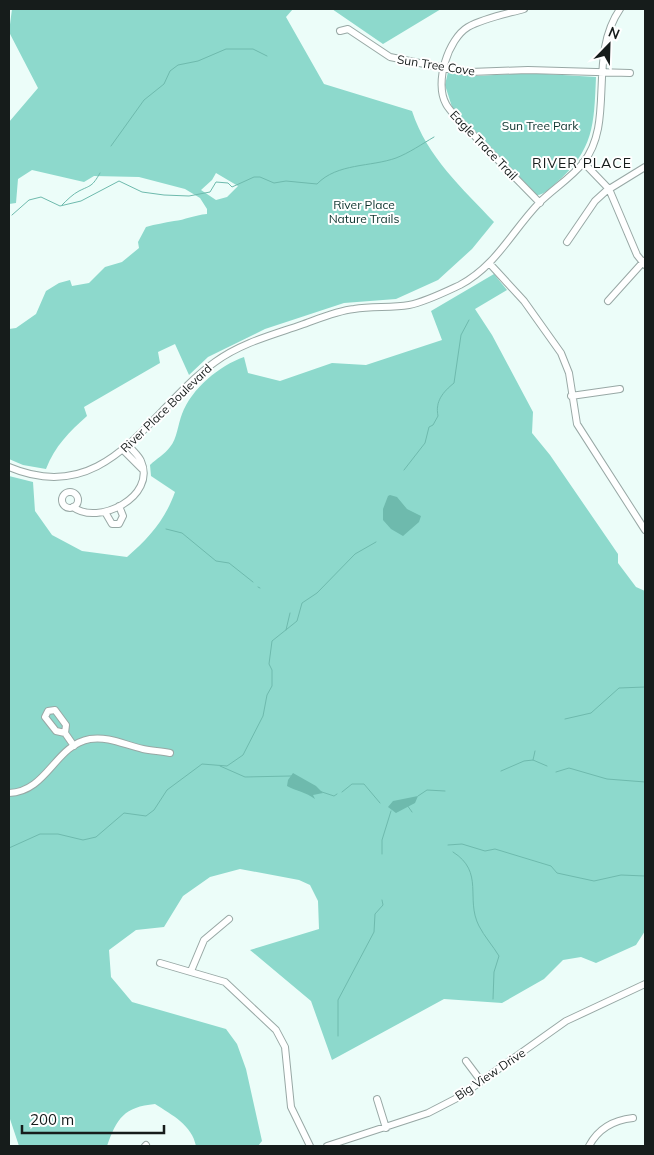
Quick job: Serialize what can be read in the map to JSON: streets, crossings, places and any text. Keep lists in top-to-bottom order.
{
  "streets": {
    "street": [
      "Sun Tree Cove",
      "Eagle Trace Trail",
      "River Place Boulevard",
      "Big View Drive"
    ]
  },
  "crossings": [
    ["Sun Tree Cove", "Eagle Trace Trail"],
    ["Sun Tree Cove", "River Place Boulevard"],
    ["Eagle Trace Trail", "River Place Boulevard"]
  ],
  "districts": ["RIVER PLACE"],
  "parks": ["Sun Tree Park", "River Place Nature Trails"],
  "scale_bar": "200 m",
  "north": "top right"
}
